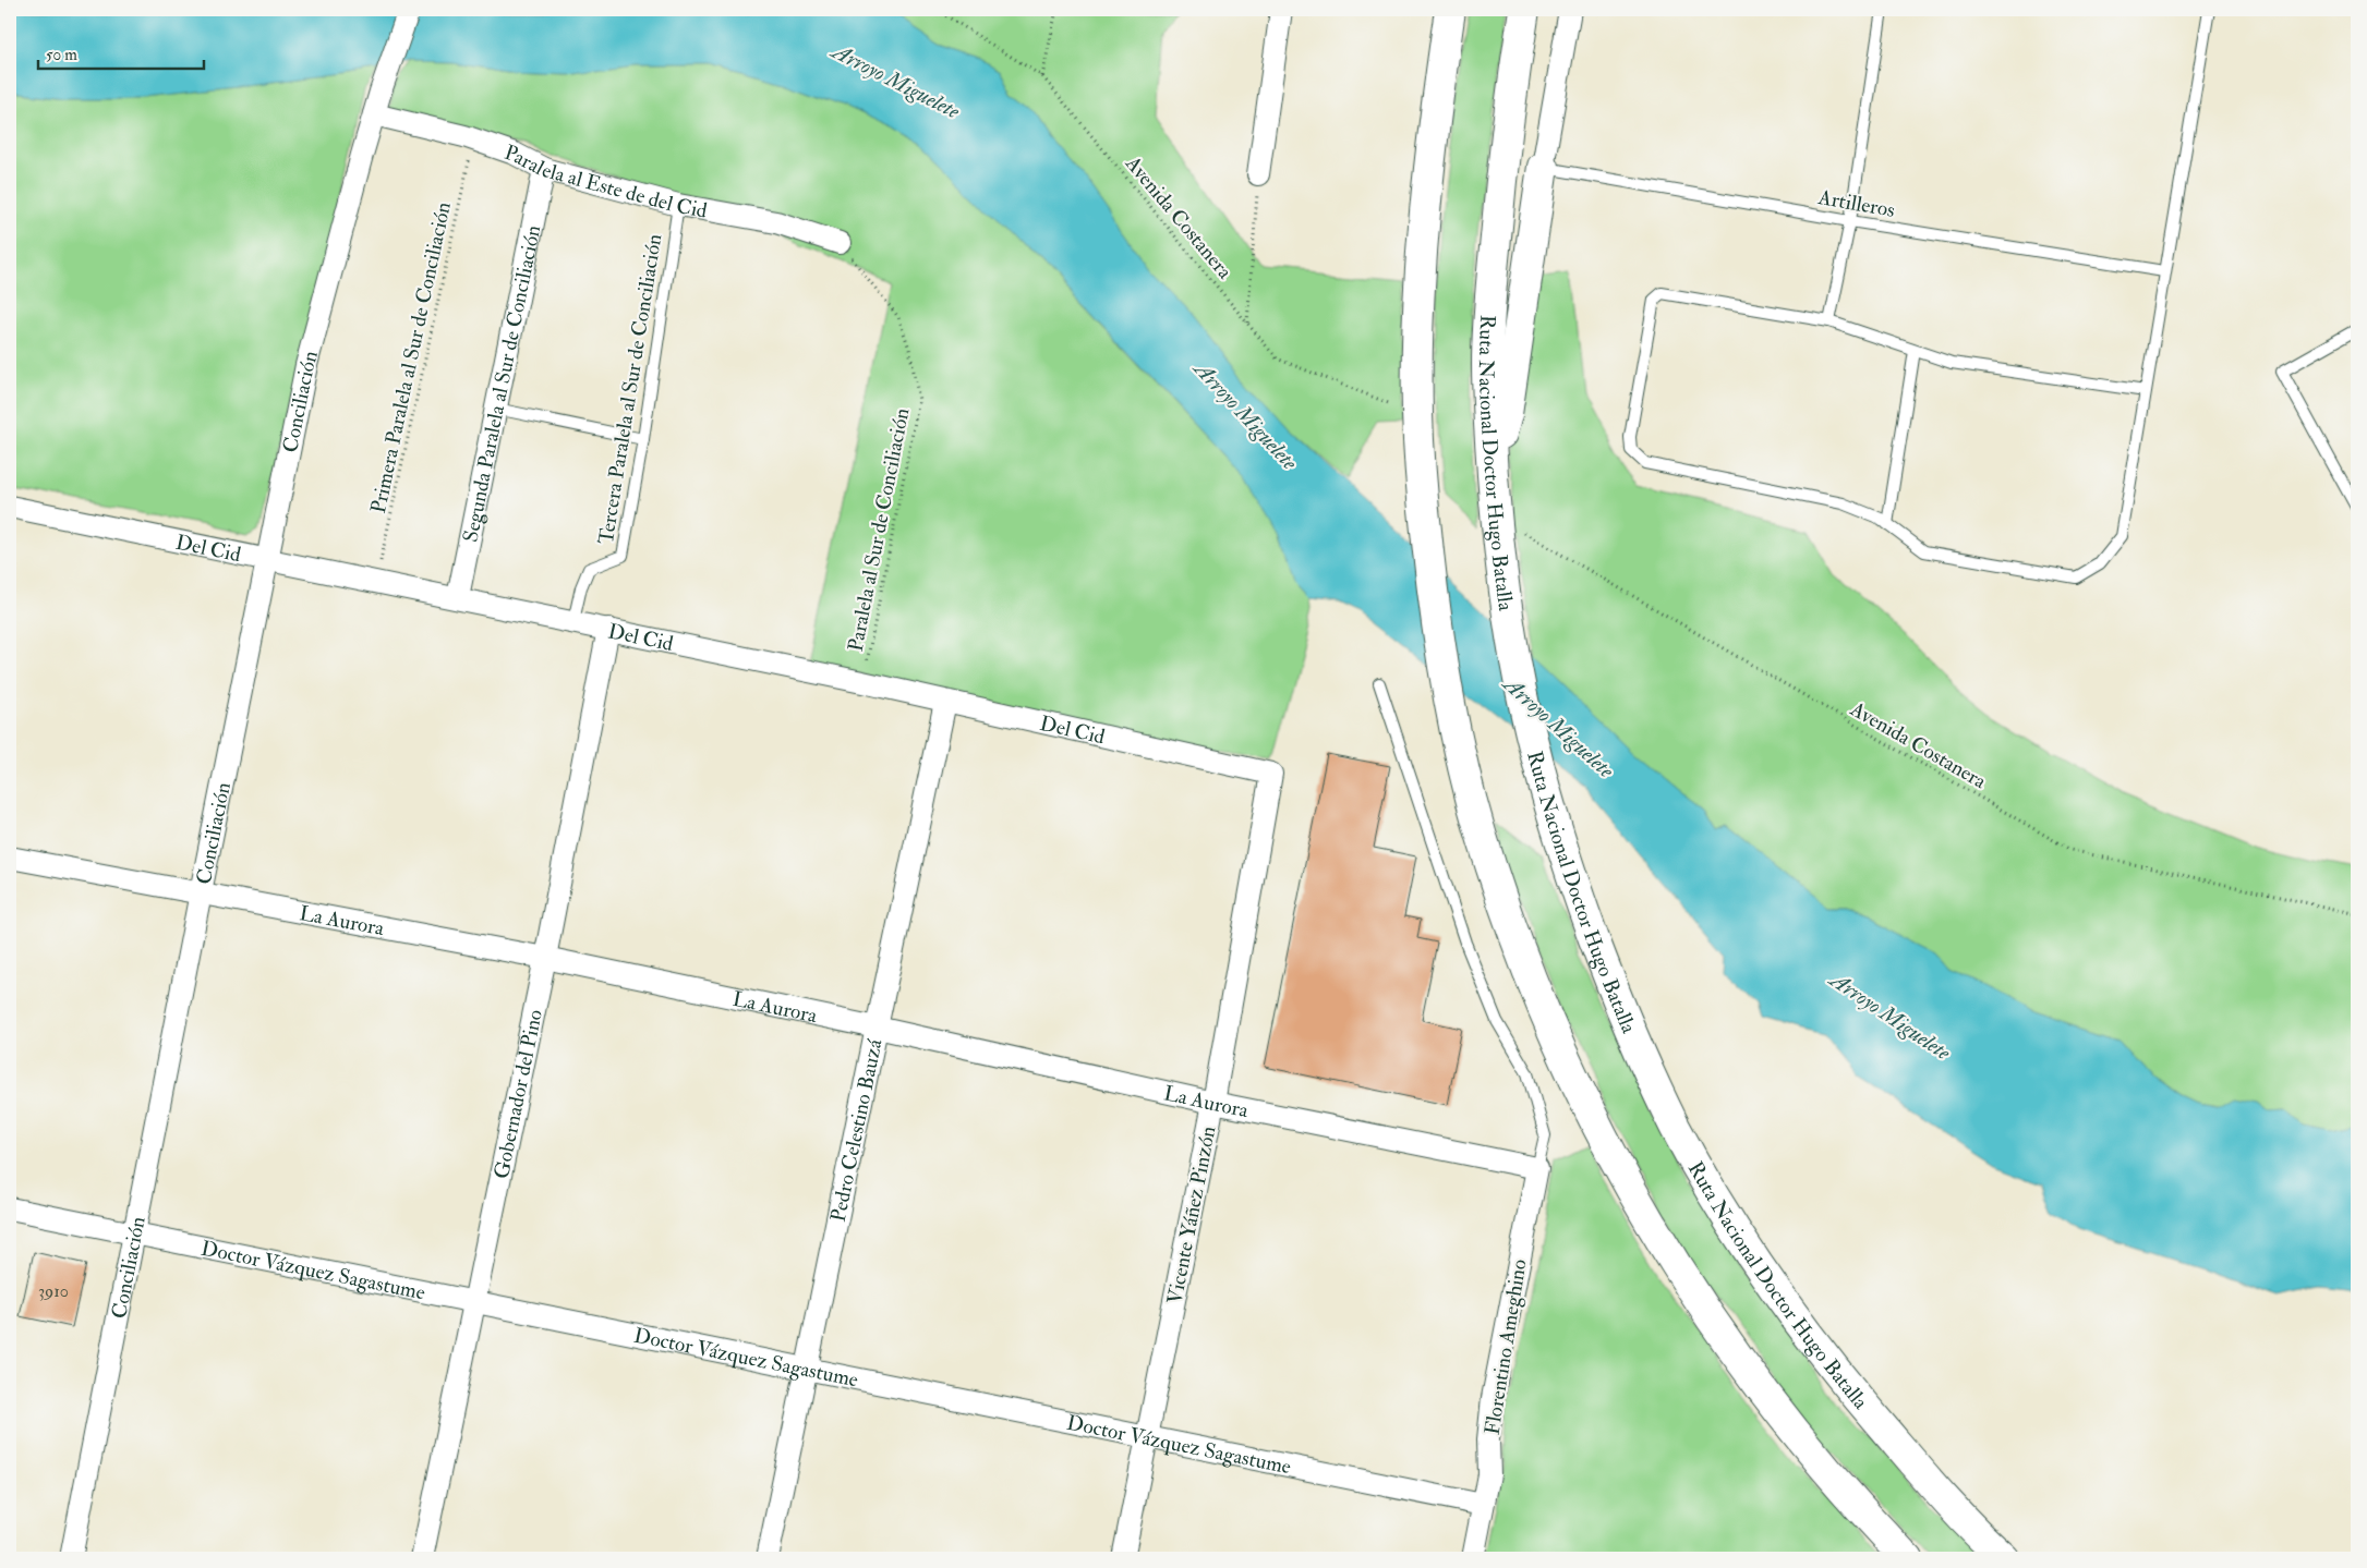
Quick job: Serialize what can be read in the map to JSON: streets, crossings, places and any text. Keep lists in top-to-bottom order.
{
  "streets": {
    "highway": ["Ruta Nacional Doctor Hugo Batalla"],
    "street": [
      "Paralela al Este de del Cid",
      "Segunda Paralela al Sur de Conciliación",
      "Conciliación",
      "Del Cid",
      "La Aurora",
      "Gobernador del Pino",
      "Pedro Celestino Bauzá",
      "Vicente Yáñez Pinzón",
      "Doctor Vázquez Sagastume",
      "Florentino Ameghino"
    ],
    "lane": ["Artilleros", "Tercera Paralela al Sur de Conciliación"],
    "path": ["Avenida Costanera", "Primera Paralela al Sur de Conciliación", "Paralela al Sur de Conciliación"]
  },
  "crossings": [
    ["Paralela al Este de del Cid", "Primera Paralela al Sur de Conciliación"],
    ["Paralela al Este de del Cid", "Segunda Paralela al Sur de Conciliación"],
    ["Paralela al Este de del Cid", "Tercera Paralela al Sur de Conciliación"],
    ["Paralela al Este de del Cid", "Conciliación"],
    ["Paralela al Este de del Cid", "Paralela al Sur de Conciliación"],
    ["Avenida Costanera", "Ruta Nacional Doctor Hugo Batalla"],
    ["Primera Paralela al Sur de Conciliación", "Del Cid"],
    ["Segunda Paralela al Sur de Conciliación", "Del Cid"],
    ["Tercera Paralela al Sur de Conciliación", "Del Cid"],
    ["Conciliación", "Del Cid"],
    ["Conciliación", "La Aurora"],
    ["Conciliación", "Doctor Vázquez Sagastume"],
    ["Paralela al Sur de Conciliación", "Del Cid"],
    ["Del Cid", "Gobernador del Pino"],
    ["Del Cid", "Pedro Celestino Bauzá"],
    ["Del Cid", "Vicente Yáñez Pinzón"],
    ["La Aurora", "Gobernador del Pino"],
    ["La Aurora", "Pedro Celestino Bauzá"],
    ["La Aurora", "Vicente Yáñez Pinzón"],
    ["La Aurora", "Florentino Ameghino"],
    ["Gobernador del Pino", "Doctor Vázquez Sagastume"],
    ["Pedro Celestino Bauzá", "Doctor Vázquez Sagastume"],
    ["Vicente Yáñez Pinzón", "Doctor Vázquez Sagastume"],
    ["Doctor Vázquez Sagastume", "Florentino Ameghino"]
  ],
  "water": ["Arroyo Miguelete"],
  "house_numbers": ["3910"],
  "scale_bar": "50 m"
}
